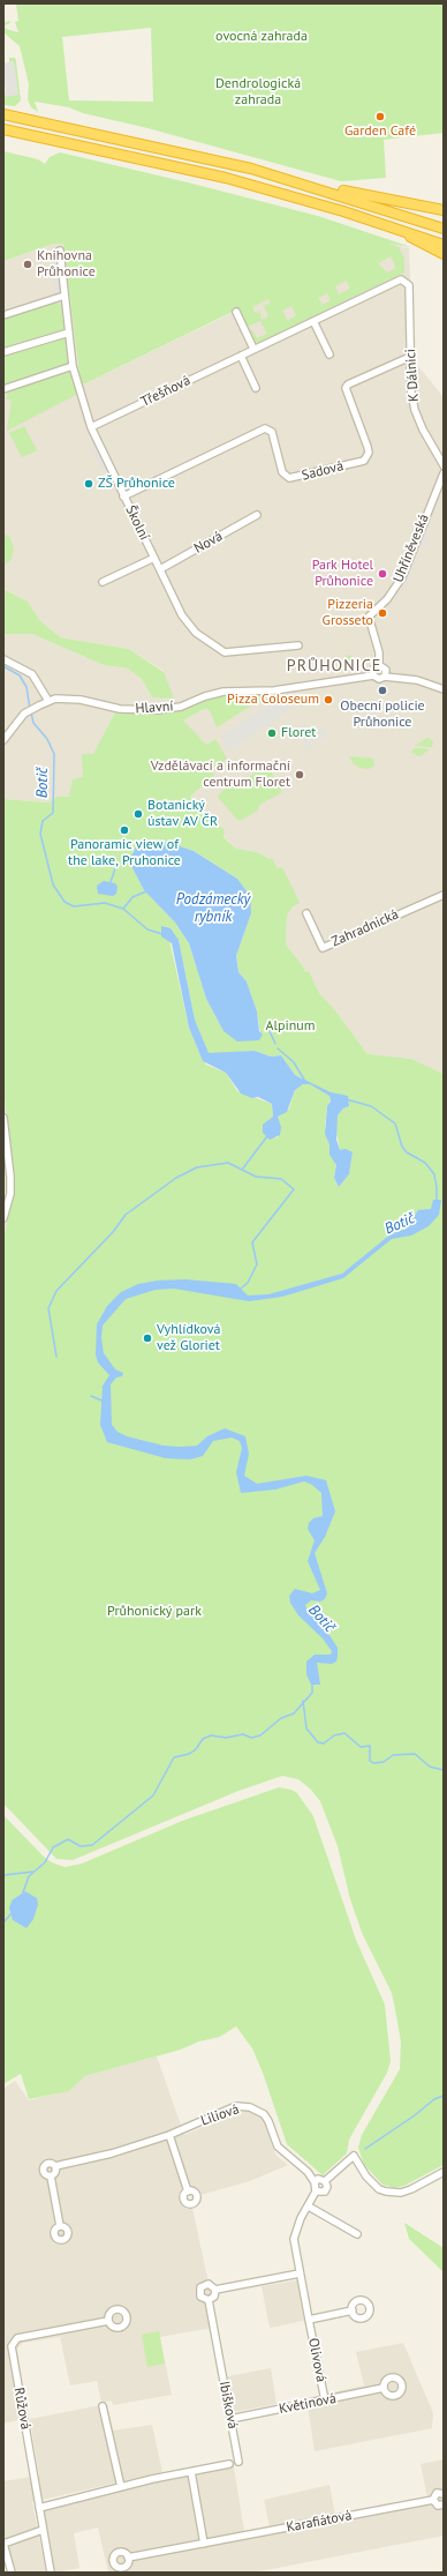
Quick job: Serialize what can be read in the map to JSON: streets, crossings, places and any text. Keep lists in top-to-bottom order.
{
  "streets": {
    "street": [
      "K Dálnici",
      "Třešňová",
      "Sadová",
      "Školní",
      "Nová",
      "Uhříněveská",
      "Hlavní",
      "Zahradnická",
      "Liliová",
      "Olivová",
      "Květinová",
      "Ibišková",
      "Růžová",
      "Karafiátová"
    ]
  },
  "crossings": [
    ["K Dálnici", "Třešňová"],
    ["K Dálnici", "Sadová"],
    ["Třešňová", "Školní"],
    ["Sadová", "Školní"],
    ["Školní", "Nová"],
    ["Uhříněveská", "Hlavní"],
    ["Liliová", "Olivová"],
    ["Olivová", "Květinová"],
    ["Květinová", "Ibišková"]
  ],
  "districts": ["PRŮHONICE"],
  "water": ["Botič", "Podzámecký rybník"],
  "parks": [
    "ovocná zahrada",
    "Dendrologická zahrada",
    "Alpinum",
    "Průhonický park"
  ],
  "places": [
    "Garden Café",
    "Knihovna Průhonice",
    "ZŠ Průhonice",
    "Park Hotel Průhonice",
    "Pizzeria Grosseto",
    "Obecní policie Průhonice",
    "Pizza Coloseum",
    "Floret",
    "Vzdělávací a informační centrum Floret",
    "Botanický ústav AV ČR",
    "Panoramic view of the lake, Pruhonice",
    "Vyhlídková vež Gloriet"
  ]
}
